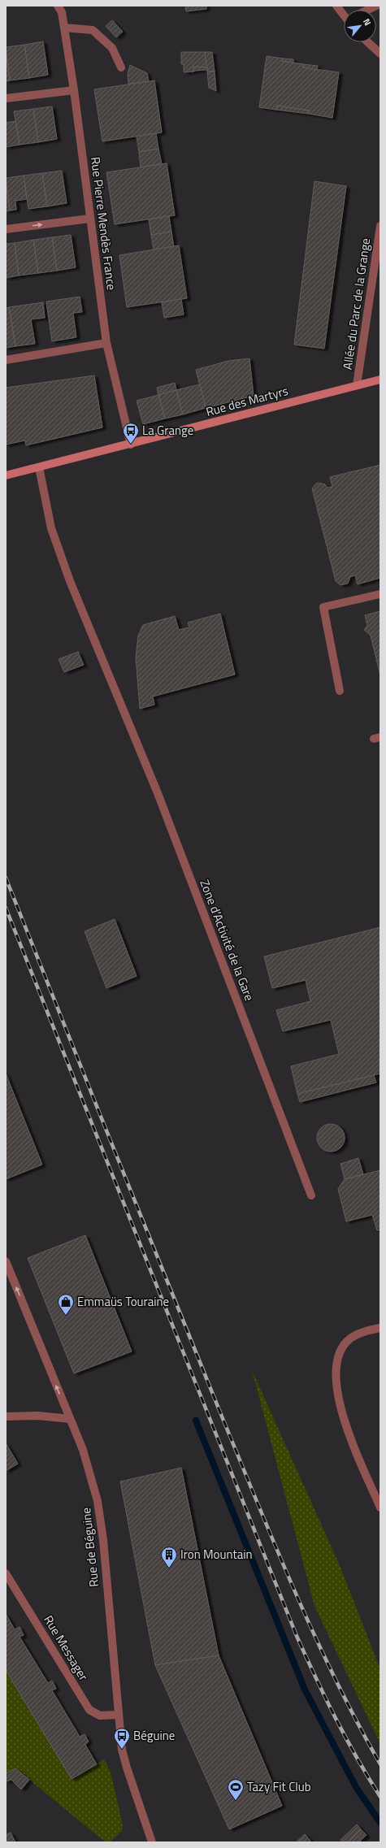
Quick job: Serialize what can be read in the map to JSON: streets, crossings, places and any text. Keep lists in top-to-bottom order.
{
  "streets": {
    "main road": ["Rue des Martyrs"],
    "street": [
      "Rue Pierre Mendès France",
      "Allée du Parc de la Grange",
      "Zone d’Activité de la Gare",
      "Rue de Béguine",
      "Rue Messager"
    ]
  },
  "crossings": [
    ["Rue Pierre Mendès France", "Rue des Martyrs"],
    ["Allée du Parc de la Grange", "Rue des Martyrs"],
    ["Rue des Martyrs", "Zone d’Activité de la Gare"],
    ["Rue de Béguine", "Rue Messager"]
  ],
  "places": {
    "bus stop": ["La Grange", "Béguine"],
    "shop": ["Emmaüs Touraine"],
    "building": ["Iron Mountain"],
    "sports": ["Tazy Fit Club"]
  },
  "north": "top right"
}
